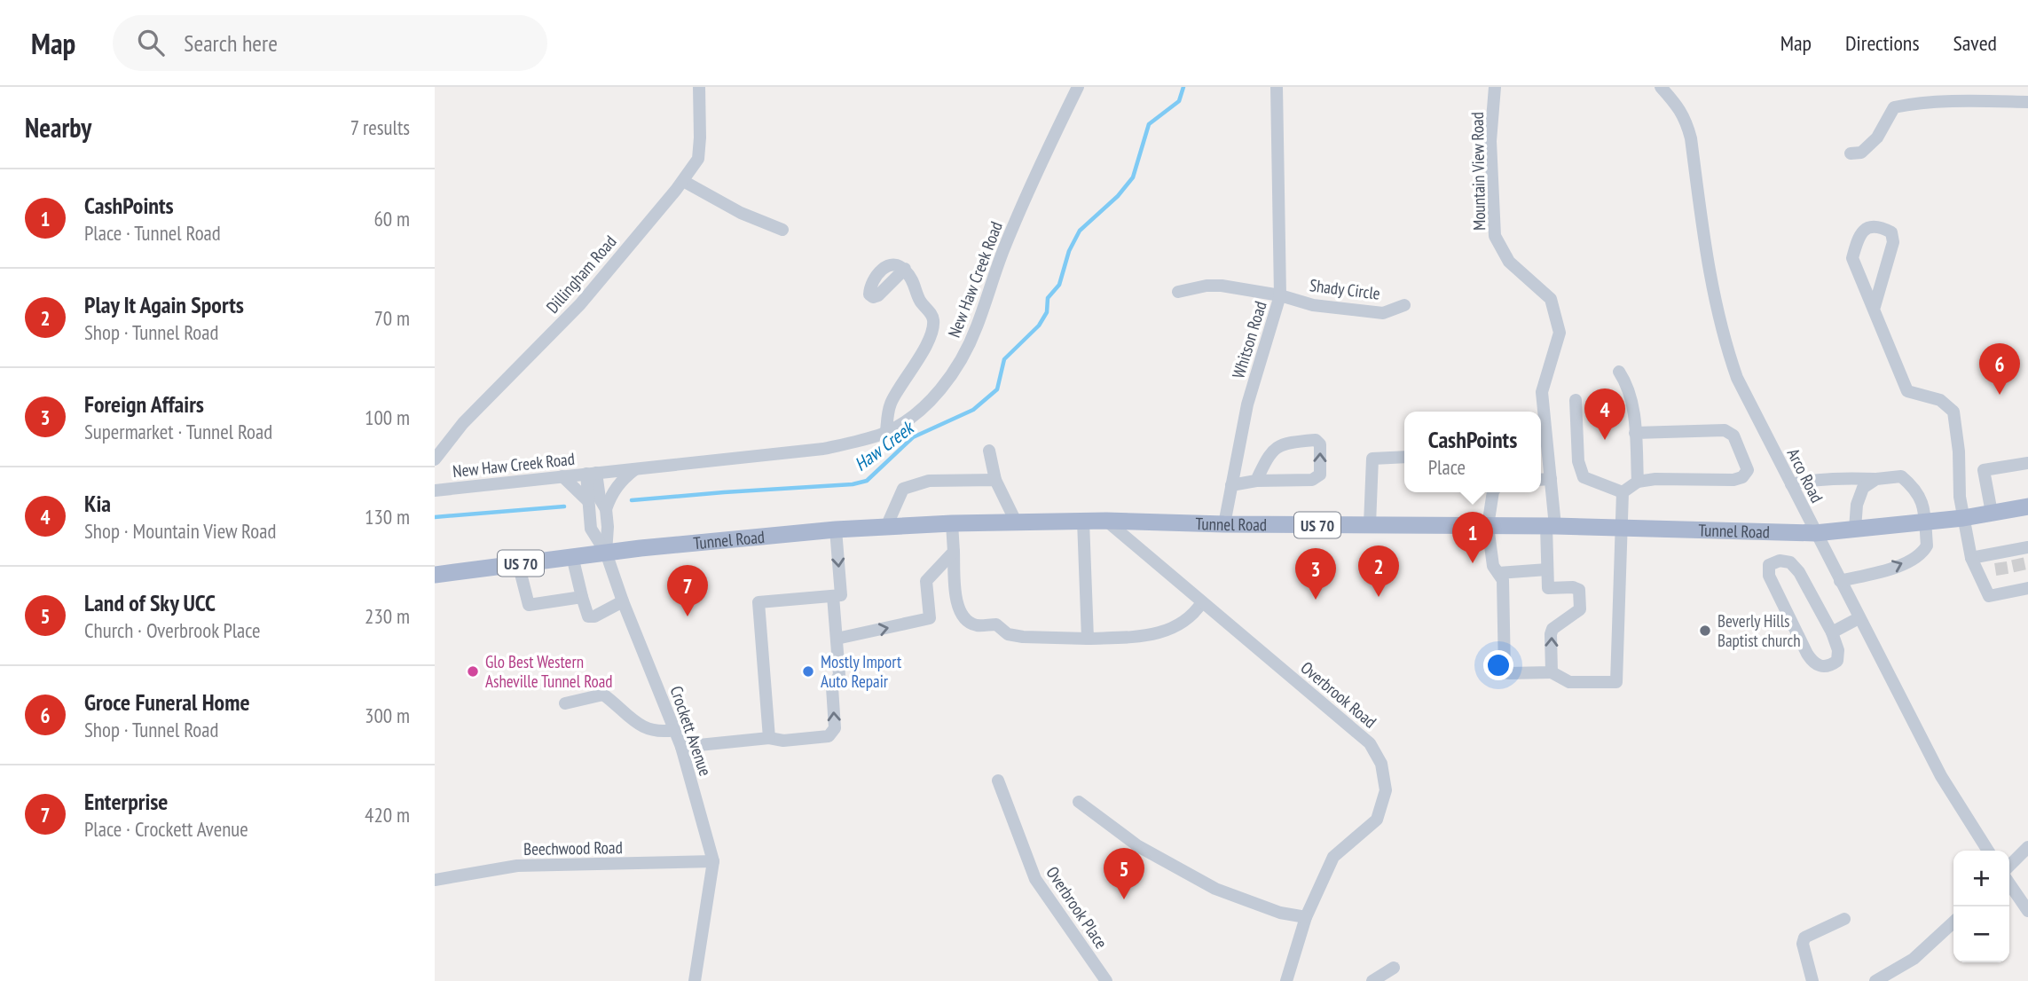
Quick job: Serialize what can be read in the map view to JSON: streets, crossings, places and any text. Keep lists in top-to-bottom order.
{
  "streets": {
    "main road": ["Tunnel Road", "US 70"],
    "street": [
      "Mountain View Road",
      "Dillingham Road",
      "New Haw Creek Road",
      "Shady Circle",
      "Whitson Road",
      "Arco Road",
      "Overbrook Road",
      "Crockett Avenue",
      "Beechwood Road",
      "Overbrook Place"
    ]
  },
  "crossings": [
    ["Mountain View Road", "Tunnel Road"],
    ["New Haw Creek Road", "Tunnel Road"],
    ["New Haw Creek Road", "Crockett Avenue"],
    ["Shady Circle", "Whitson Road"],
    ["Whitson Road", "Tunnel Road"],
    ["Arco Road", "Tunnel Road"],
    ["Tunnel Road", "Overbrook Road"],
    ["Tunnel Road", "Crockett Avenue"],
    ["Crockett Avenue", "Beechwood Road"]
  ],
  "water": ["Haw Creek"],
  "places": ["Beverly Hills Baptist church", "Glo Best Western Asheville Tunnel Road", "Mostly Import Auto Repair"],
  "page": {
    "header": "Map",
    "search": "Search here",
    "nav": ["Map", "Directions", "Saved"],
    "heading": ["Nearby", "7 results"],
    "list": [
      {
        "mark": "1",
        "name": "CashPoints",
        "note": "Place · Tunnel Road",
        "value": "60 m"
      },
      {
        "mark": "2",
        "name": "Play It Again Sports",
        "note": "Shop · Tunnel Road",
        "value": "70 m"
      },
      {
        "mark": "3",
        "name": "Foreign Affairs",
        "note": "Supermarket · Tunnel Road",
        "value": "100 m"
      },
      {
        "mark": "4",
        "name": "Kia",
        "note": "Shop · Mountain View Road",
        "value": "130 m"
      },
      {
        "mark": "5",
        "name": "Land of Sky UCC",
        "note": "Church · Overbrook Place",
        "value": "230 m"
      },
      {
        "mark": "6",
        "name": "Groce Funeral Home",
        "note": "Shop · Tunnel Road",
        "value": "300 m"
      },
      {
        "mark": "7",
        "name": "Enterprise",
        "note": "Place · Crockett Avenue",
        "value": "420 m"
      }
    ],
    "pins": [
      "6",
      "4",
      "1",
      "2",
      "3",
      "7",
      "5"
    ],
    "popup": ["CashPoints", "Place"],
    "map_buttons": ["+", "−"]
  }
}
